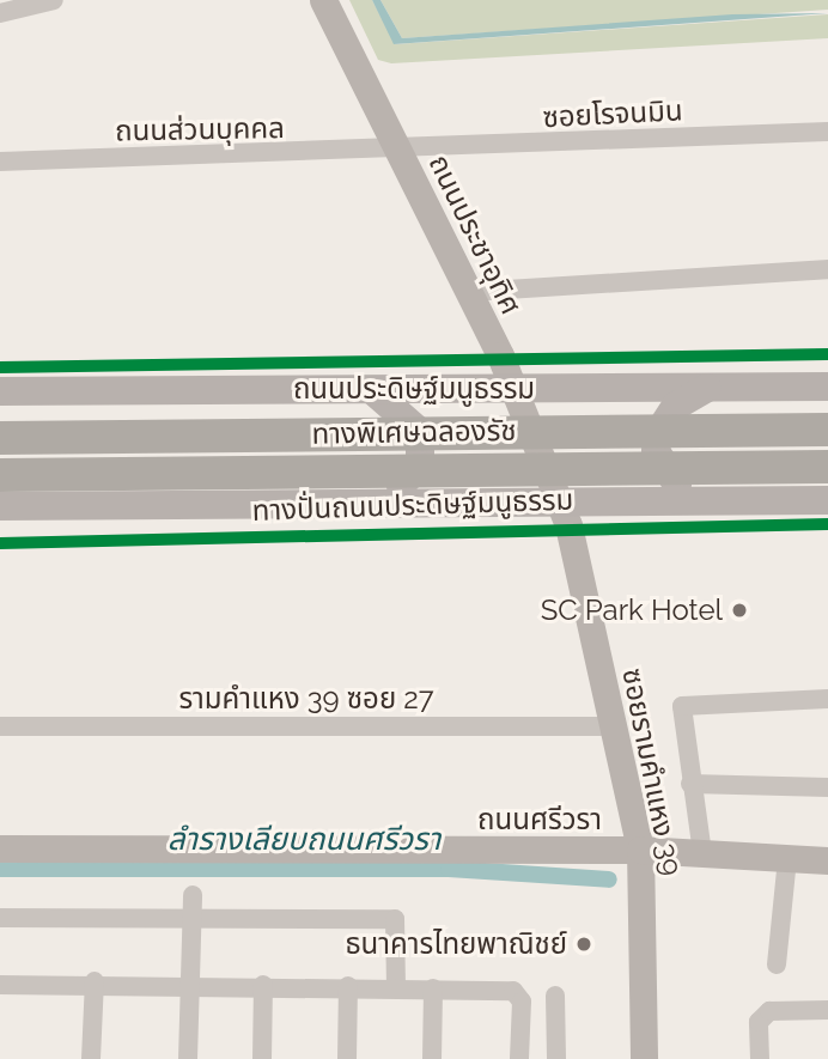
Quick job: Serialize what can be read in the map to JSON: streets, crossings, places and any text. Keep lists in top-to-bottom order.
{
  "streets": {
    "highway": ["ทางพิเศษฉลองรัช"],
    "main road": [
      "ถนนประชาอุทิศ",
      "ถนนประดิษฐ์มนูธรรม",
      "ซอยรามคำแหง 39",
      "ถนนศรีวรา"
    ],
    "street": ["ซอยโรจนมิน", "ถนนส่วนบุคคล", "รามคำแหง 39 ซอย 27"],
    "cycle path": ["ทางปั่นถนนประดิษฐ์มนูธรรม"]
  },
  "crossings": [
    ["ซอยโรจนมิน", "ถนนส่วนบุคคล"],
    ["ซอยโรจนมิน", "ถนนประชาอุทิศ"],
    ["ถนนส่วนบุคคล", "ถนนประชาอุทิศ"],
    ["ถนนประชาอุทิศ", "ถนนประดิษฐ์มนูธรรม"],
    ["ถนนประชาอุทิศ", "ซอยรามคำแหง 39"],
    ["รามคำแหง 39 ซอย 27", "ซอยรามคำแหง 39"],
    ["ซอยรามคำแหง 39", "ถนนศรีวรา"]
  ],
  "water": ["ลำรางเลียบถนนศรีวรา"],
  "places": ["SC Park Hotel", "ธนาคารไทยพาณิชย์"]
}
